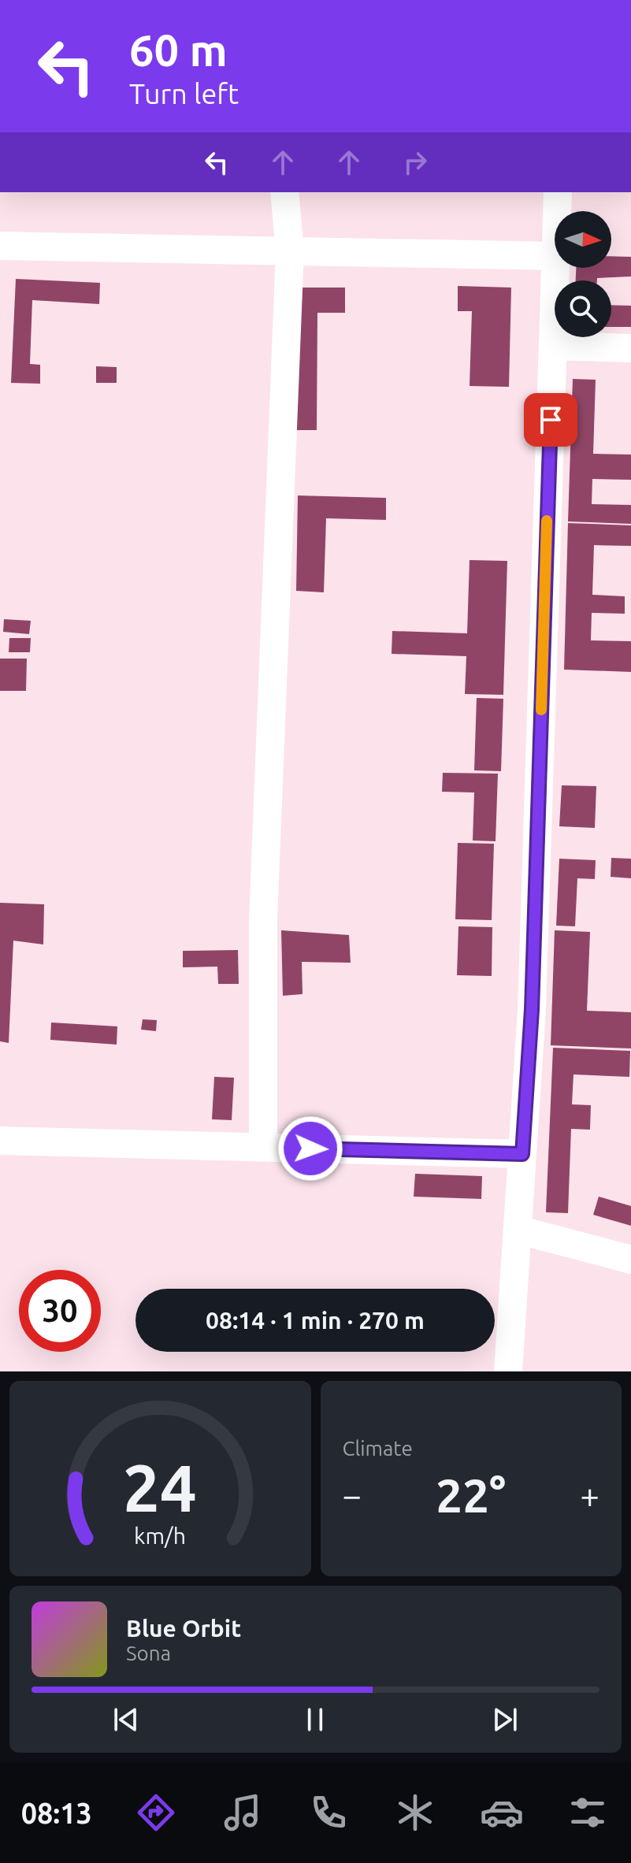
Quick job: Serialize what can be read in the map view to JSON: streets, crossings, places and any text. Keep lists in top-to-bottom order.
{
  "north": "right",
  "page": {
    "turn": ["60 m", "Turn left"],
    "limit": "30",
    "trip": "08:14 · 1 min · 270 m",
    "tile": "Climate",
    "heat": ["−", "22°", "+"],
    "song": ["Blue Orbit", "Sona"],
    "tabs": "08:13",
    "gauge": ["24", "km/h"]
  }
}
